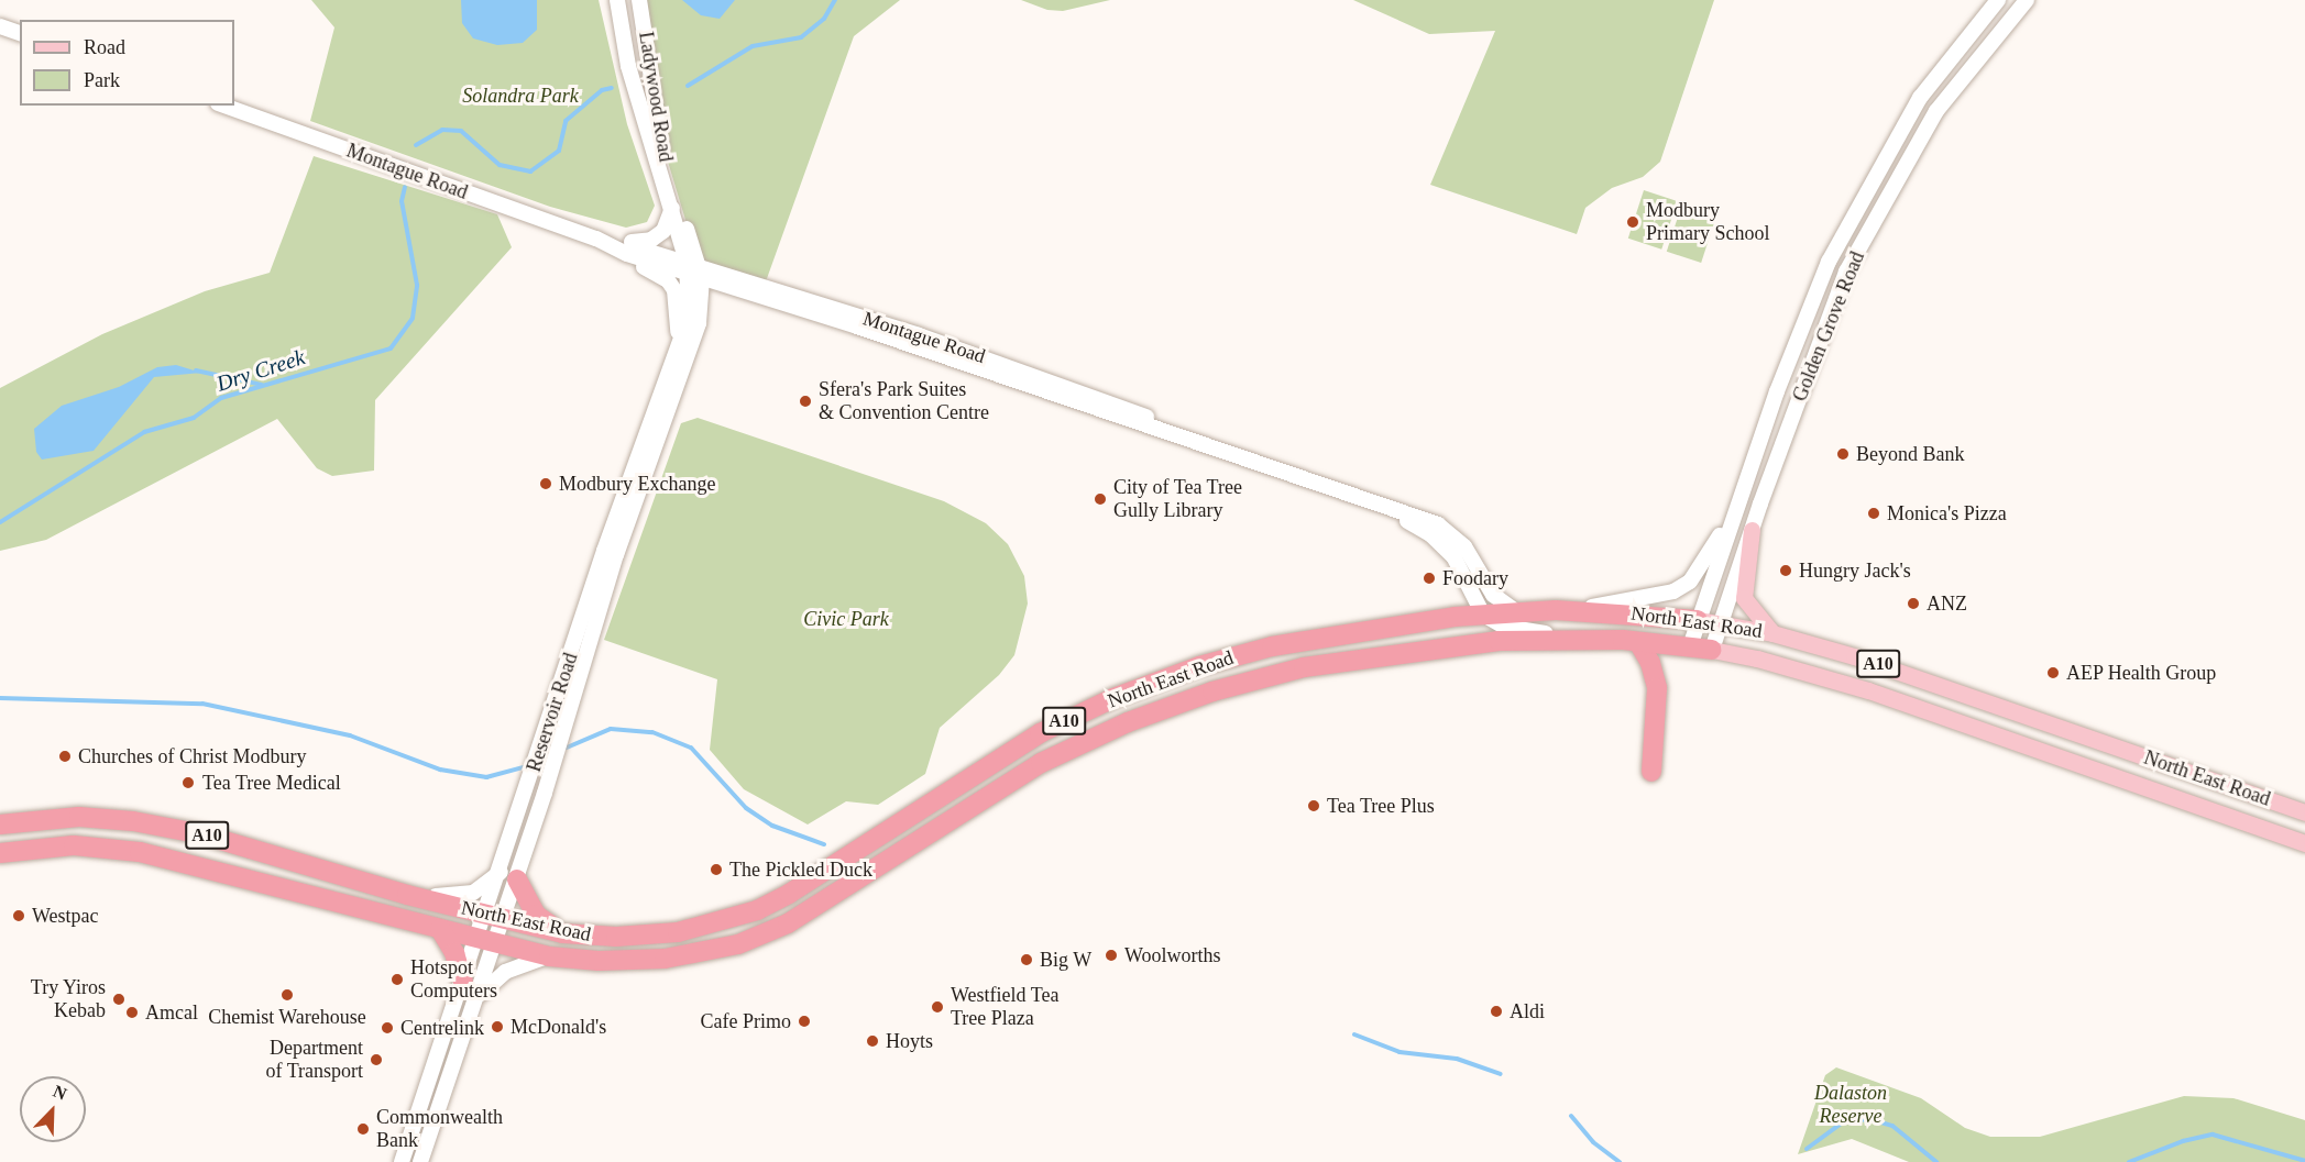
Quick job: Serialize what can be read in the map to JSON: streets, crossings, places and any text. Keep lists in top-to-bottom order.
{
  "streets": {
    "highway": ["North East Road", "A10"],
    "main road": [
      "Ladywood Road",
      "Montague Road",
      "Golden Grove Road",
      "Reservoir Road"
    ]
  },
  "crossings": [
    ["Ladywood Road", "Montague Road"],
    ["Ladywood Road", "Reservoir Road"],
    ["Montague Road", "North East Road"],
    ["Montague Road", "Reservoir Road"],
    ["Golden Grove Road", "North East Road"],
    ["North East Road", "Reservoir Road"]
  ],
  "water": ["Dry Creek"],
  "parks": ["Solandra Park", "Civic Park", "Dalaston Reserve"],
  "places": [
    "Modbury Primary School",
    "Sfera's Park Suites & Convention Centre",
    "Beyond Bank",
    "Modbury Exchange",
    "City of Tea Tree Gully Library",
    "Monica's Pizza",
    "Hungry Jack's",
    "Foodary",
    "ANZ",
    "AEP Health Group",
    "Churches of Christ Modbury",
    "Tea Tree Medical",
    "Tea Tree Plus",
    "The Pickled Duck",
    "Westpac",
    "Woolworths",
    "Big W",
    "Hotspot Computers",
    "Chemist Warehouse",
    "Try Yiros Kebab",
    "Westfield Tea Tree Plaza",
    "Aldi",
    "Amcal",
    "Cafe Primo",
    "McDonald's",
    "Centrelink",
    "Hoyts",
    "Department of Transport",
    "Commonwealth Bank"
  ],
  "legend": ["Road", "Park"],
  "north": "top right"
}
